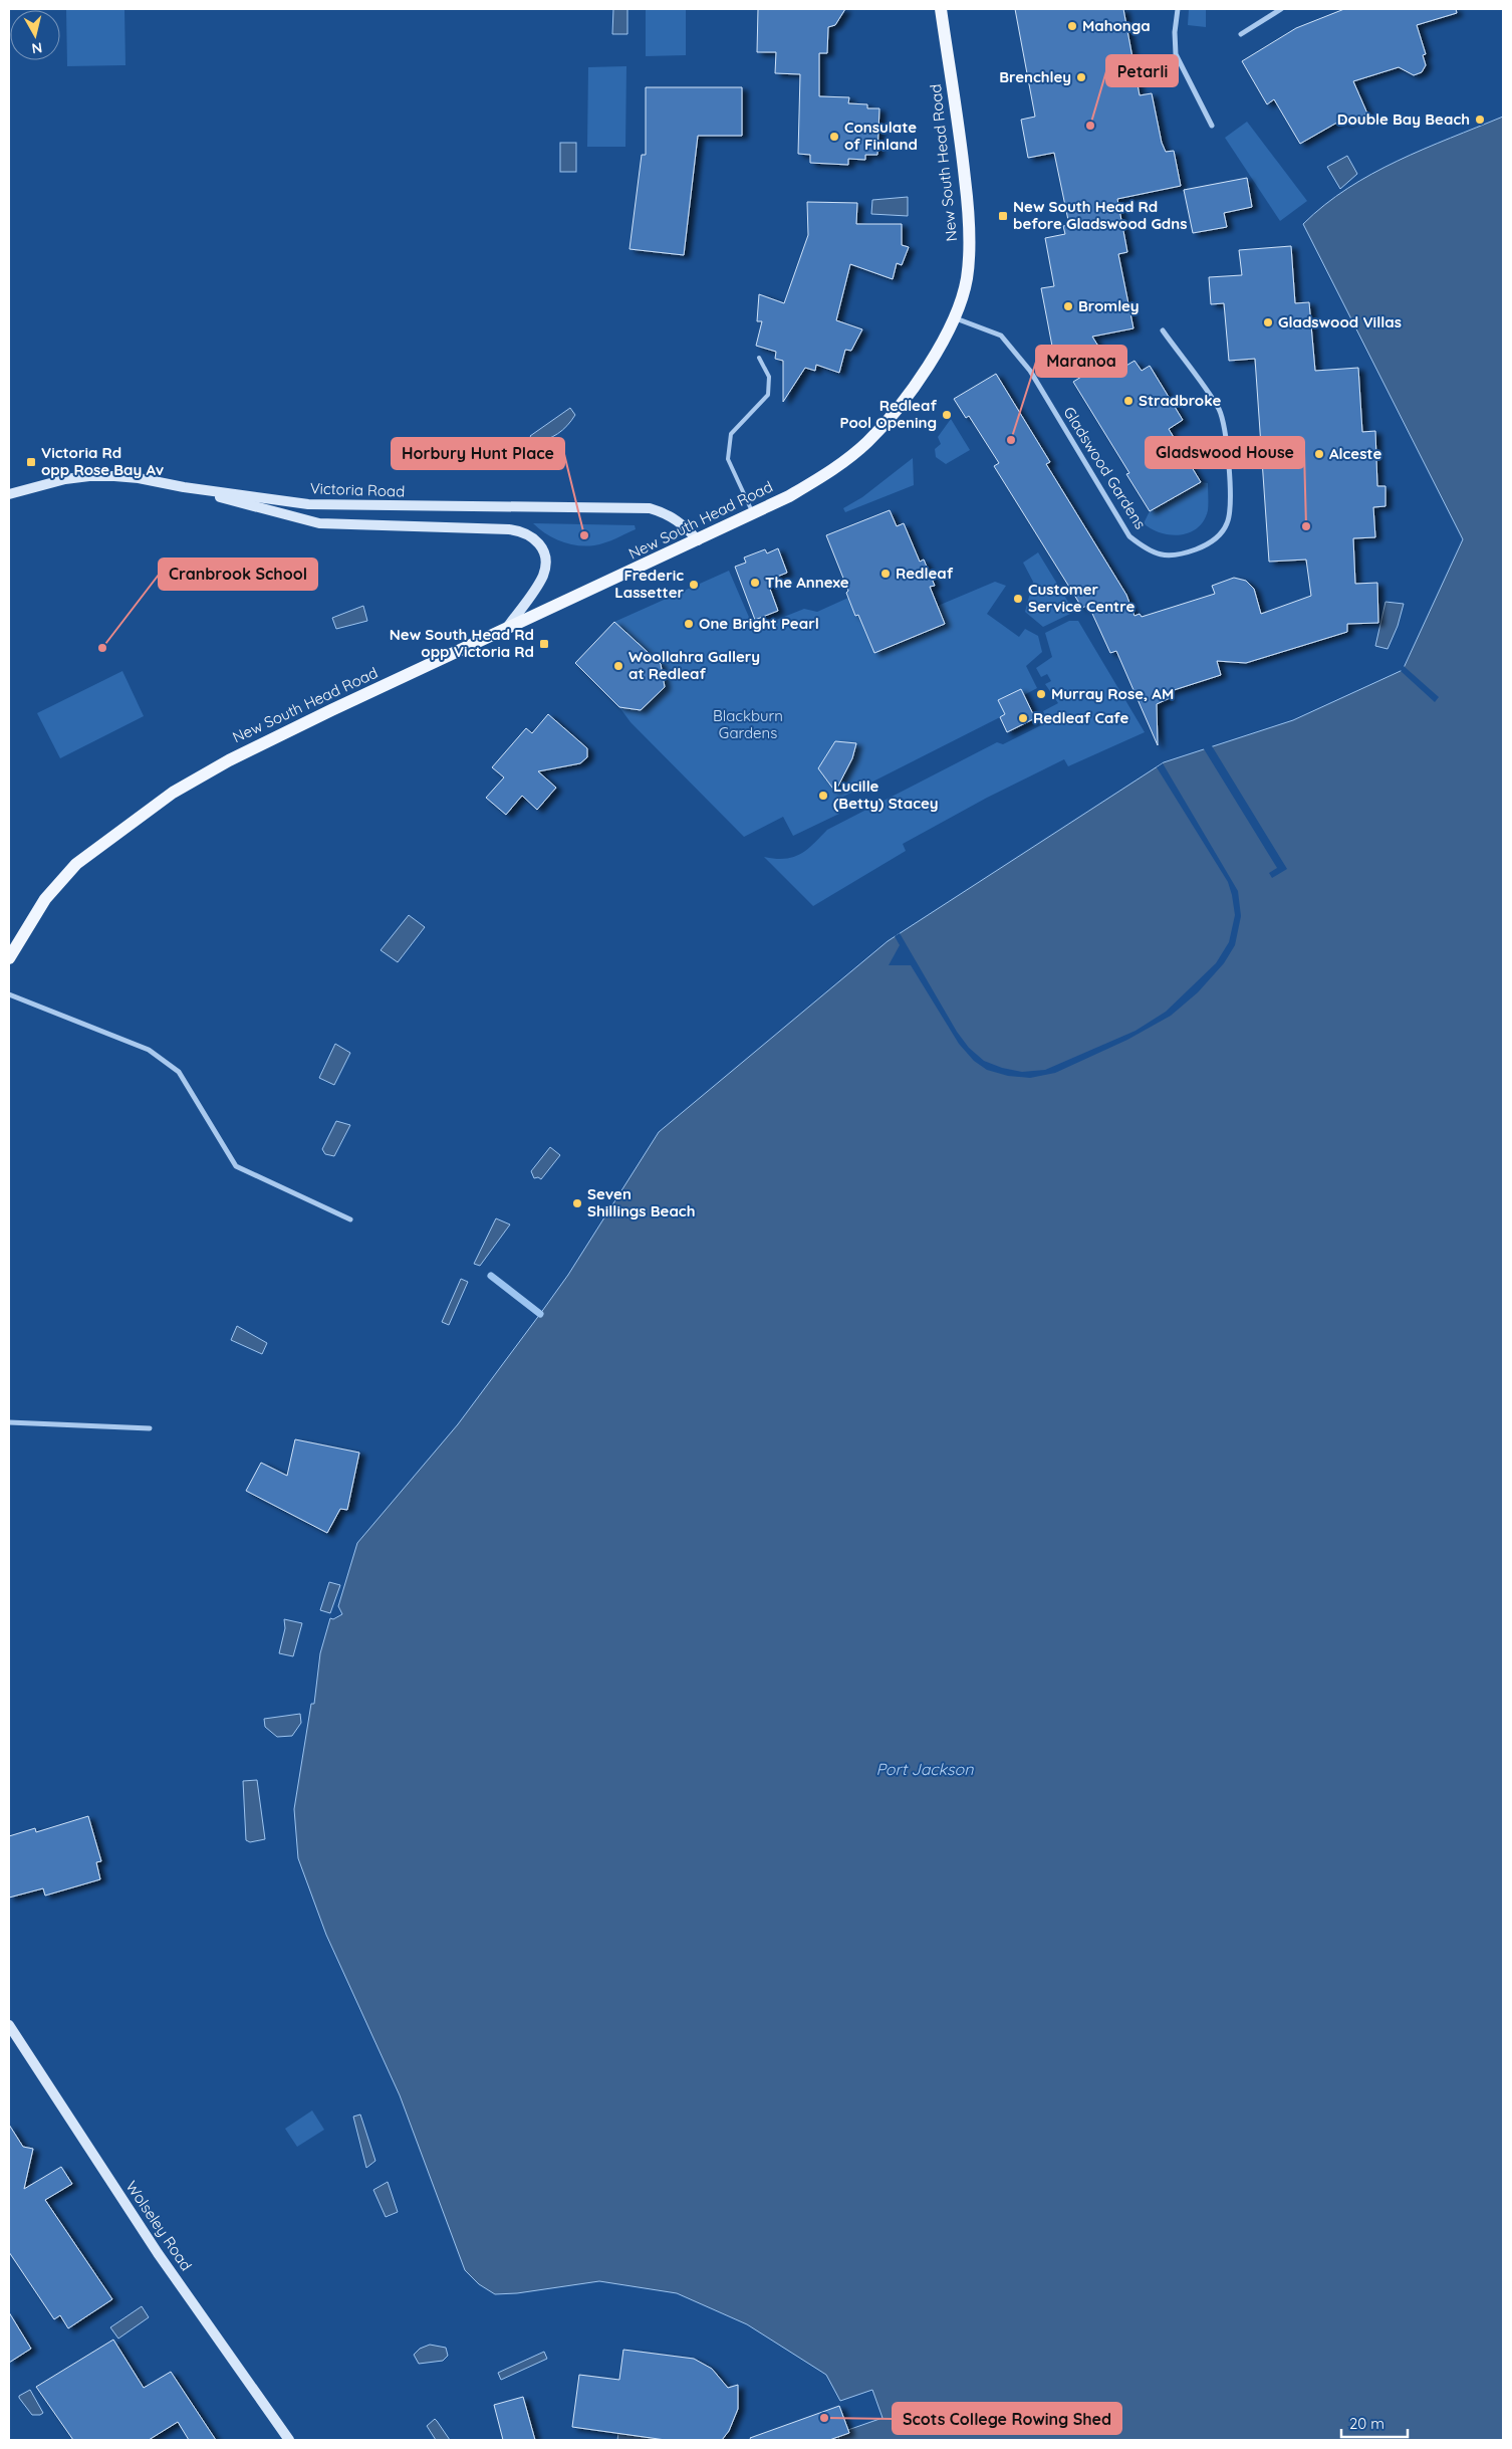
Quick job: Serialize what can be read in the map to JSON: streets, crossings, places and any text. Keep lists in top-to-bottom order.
{
  "streets": {
    "main road": ["New South Head Road"],
    "street": ["Gladswood Gardens", "Victoria Road", "Wolseley Road"]
  },
  "crossings": [
    ["New South Head Road", "Gladswood Gardens"],
    ["New South Head Road", "Victoria Road"]
  ],
  "water": ["Port Jackson"],
  "parks": ["Blackburn Gardens"],
  "places": {
    "other": [
      "Mahonga",
      "Brenchley",
      "Double Bay Beach",
      "Petarli",
      "Consulate of Finland",
      "Bromley",
      "Gladswood Villas",
      "Stradbroke",
      "Redleaf Pool Opening",
      "Maranoa",
      "Alceste",
      "Gladswood House",
      "Horbury Hunt Place",
      "Redleaf",
      "The Annexe",
      "Frederic Lassetter",
      "Customer Service Centre",
      "One Bright Pearl",
      "Cranbrook School",
      "Woollahra Gallery at Redleaf",
      "Murray Rose, AM",
      "Redleaf Cafe",
      "Lucille (Betty) Stacey",
      "Seven Shillings Beach",
      "Scots College Rowing Shed"
    ],
    "transit": ["New South Head Rd before Gladswood Gdns", "Victoria Rd opp Rose Bay Av", "New South Head Rd opp Victoria Rd"]
  },
  "scale_bar": "20 m",
  "north": "bottom"
}
